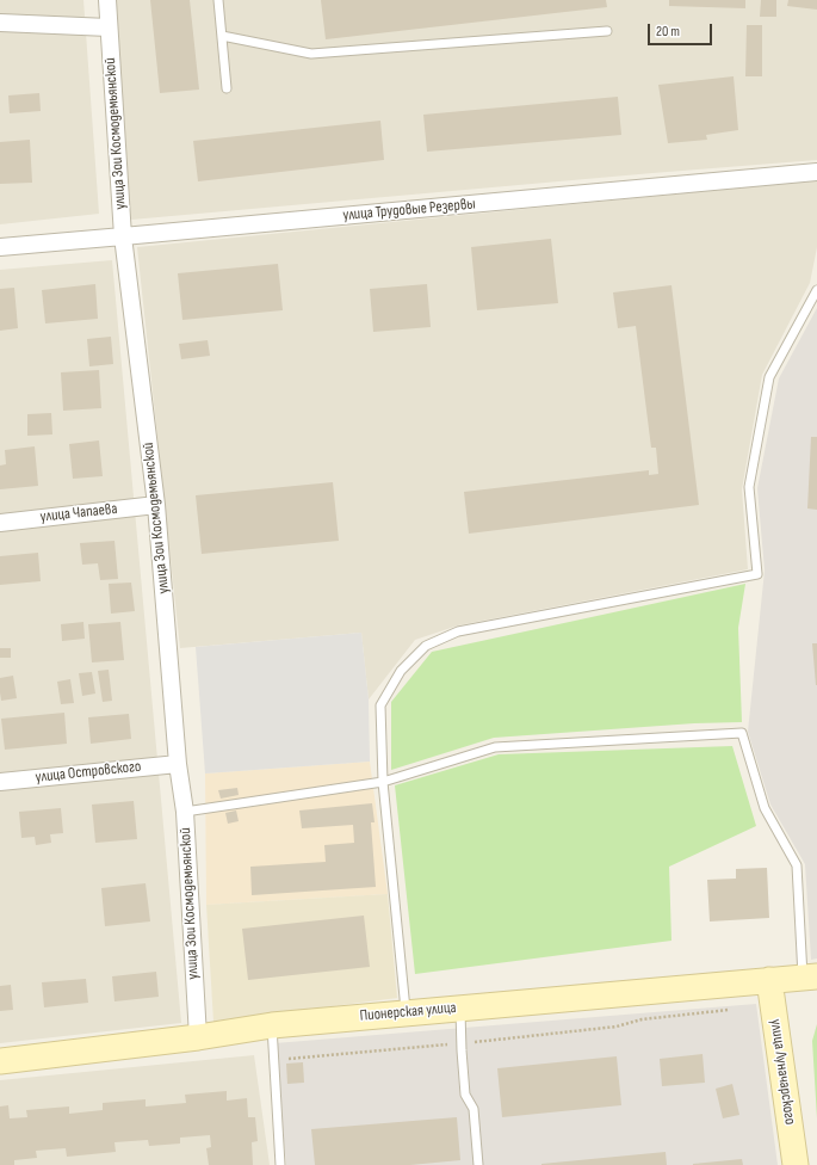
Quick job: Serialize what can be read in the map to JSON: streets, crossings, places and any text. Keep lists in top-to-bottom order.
{
  "streets": {
    "street": [
      "улица Зои Космодемьянской",
      "улица Трудовые Резервы",
      "улица Чапаева",
      "улица Островского",
      "Пионерская улица",
      "улица Луначарского"
    ]
  },
  "crossings": [
    ["улица Зои Космодемьянской", "улица Трудовые Резервы"],
    ["улица Зои Космодемьянской", "улица Чапаева"],
    ["улица Зои Космодемьянской", "улица Островского"],
    ["улица Зои Космодемьянской", "Пионерская улица"],
    ["Пионерская улица", "улица Луначарского"]
  ],
  "scale_bar": "20 m"
}
